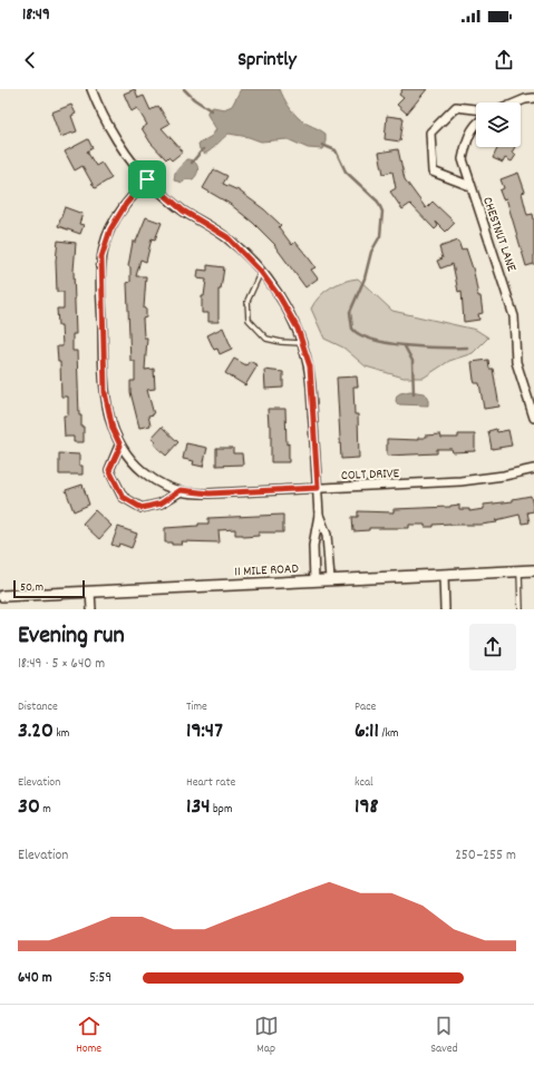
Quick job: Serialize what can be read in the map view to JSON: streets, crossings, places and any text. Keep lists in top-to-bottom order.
{
  "streets": {
    "street": ["CHESTNUT LANE", "COLT DRIVE", "11 MILE ROAD"]
  },
  "scale_bar": "50 m",
  "page": {
    "status": "18:49",
    "header": "Sprintly",
    "scale": "50 m",
    "heading": ["Evening run", "18:49 · 5 × 640 m"],
    "stats": [
      ["Distance", "3.20 km"],
      ["Time", "19:47"],
      ["Pace", "6:11 /km"],
      ["Elevation", "30 m"],
      ["Heart rate", "134 bpm"],
      ["kcal", "198"]
    ],
    "chart": ["Elevation", "250–255 m"],
    "list": [
      {
        "name": "640 m",
        "note": "5:59"
      }
    ],
    "tabs": ["Home", "Map", "Saved"]
  }
}
